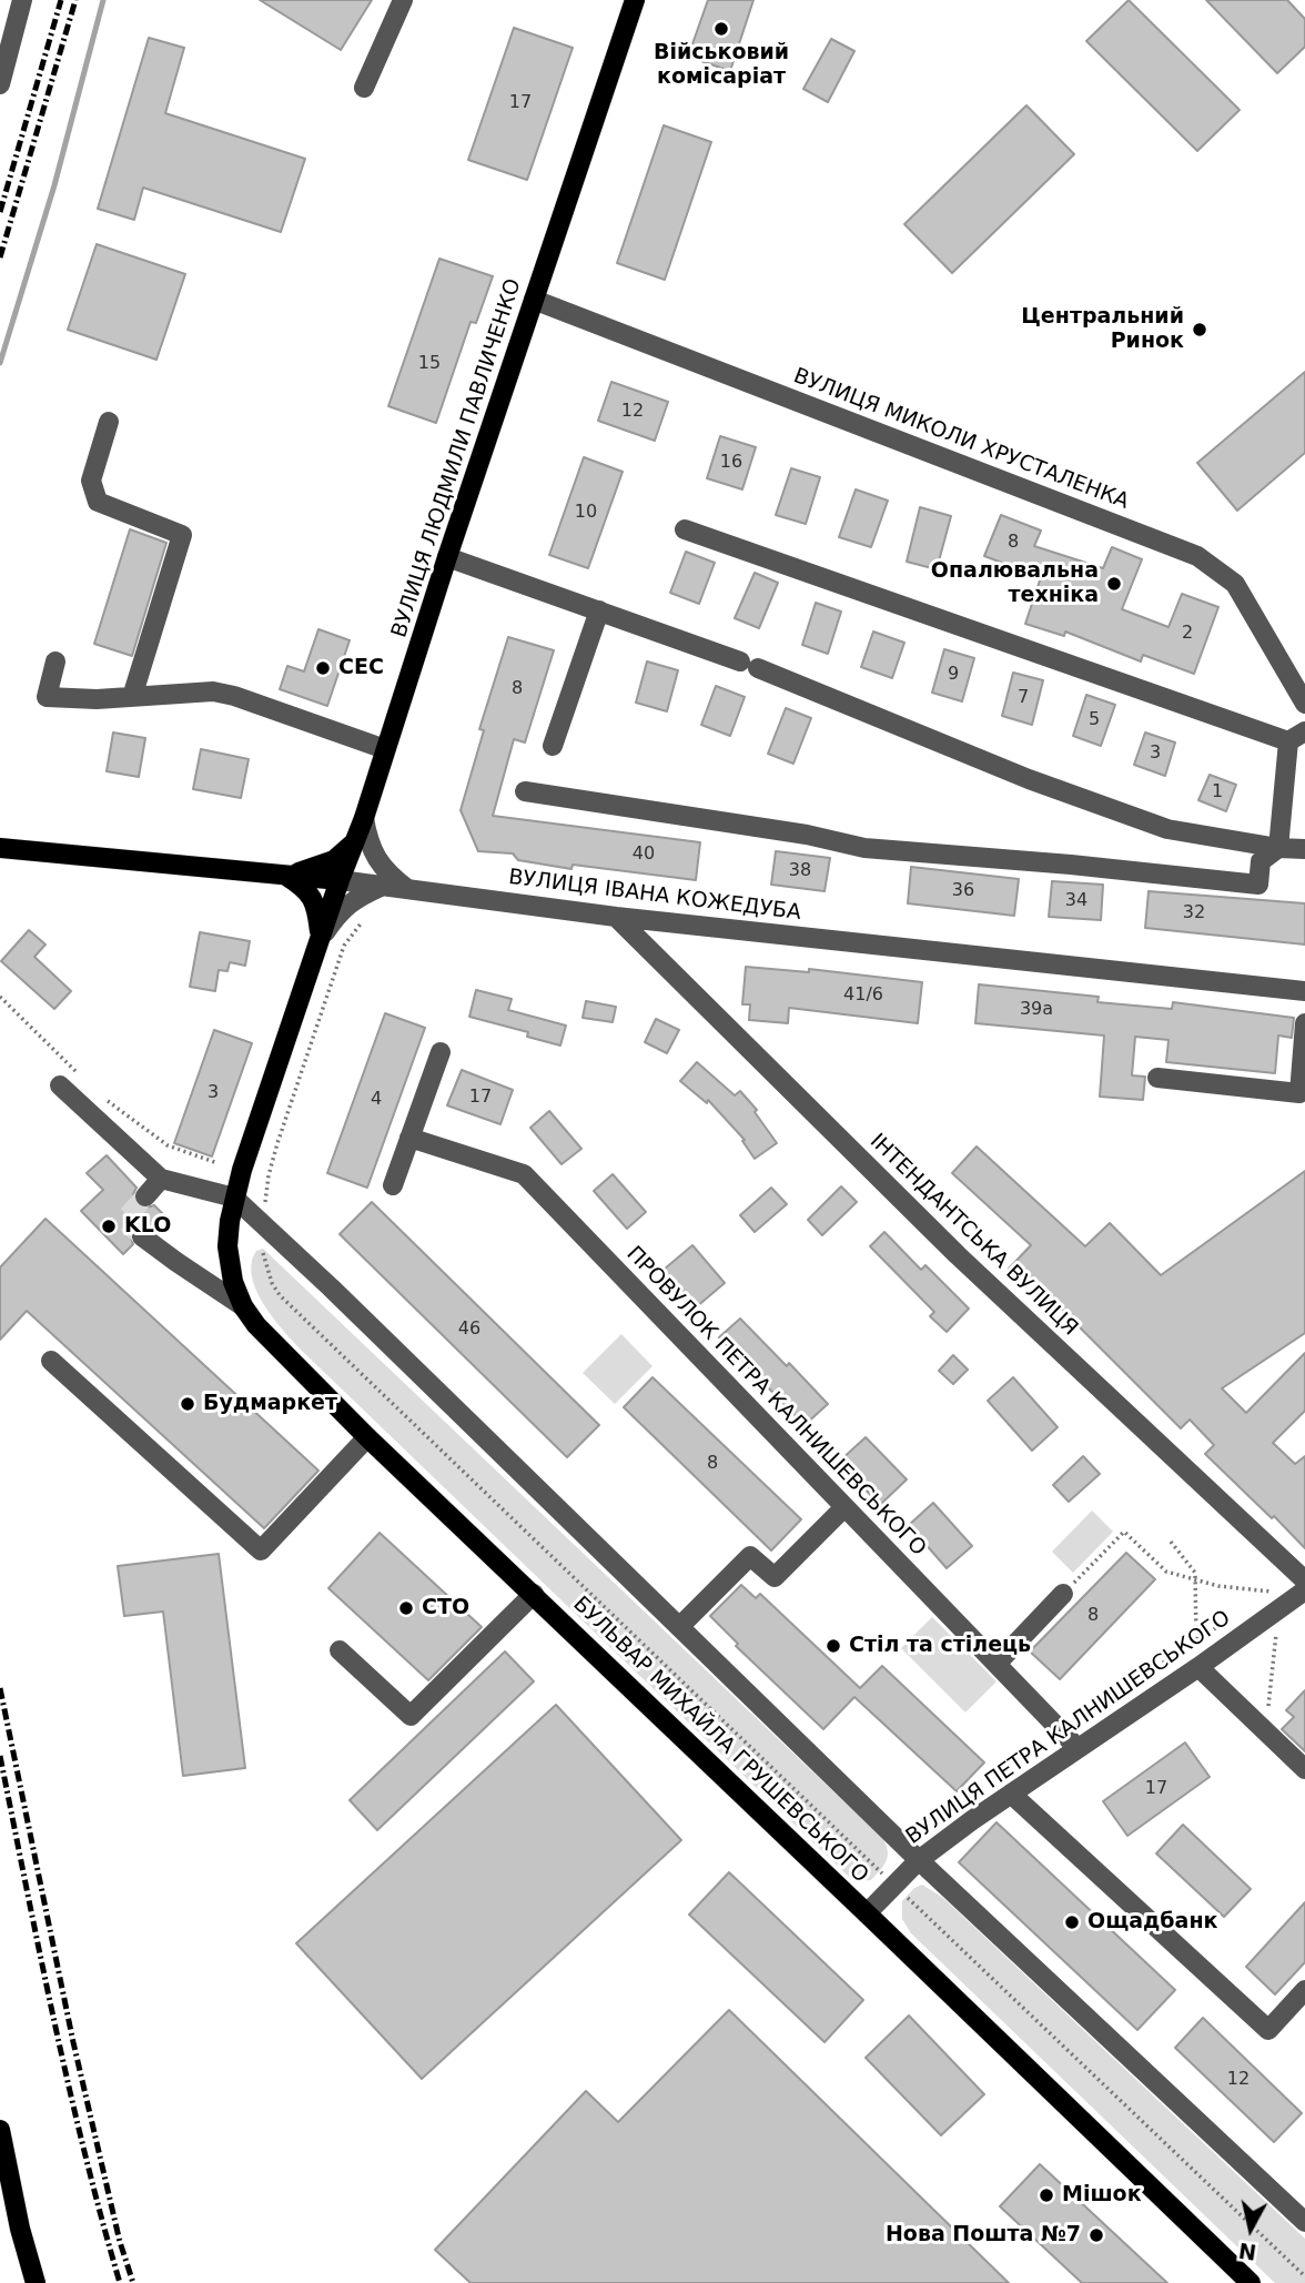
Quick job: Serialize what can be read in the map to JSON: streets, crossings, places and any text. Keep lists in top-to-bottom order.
{
  "streets": {
    "main road": ["ВУЛИЦЯ ЛЮДМИЛИ ПАВЛИЧЕНКО", "ВУЛИЦЯ ІВАНА КОЖЕДУБА", "БУЛЬВАР МИХАЙЛА ГРУШЕВСЬКОГО"],
    "street": [
      "ВУЛИЦЯ МИКОЛИ ХРУСТАЛЕНКА",
      "ІНТЕНДАНТСЬКА ВУЛИЦЯ",
      "ПРОВУЛОК ПЕТРА КАЛНИШЕВСЬКОГО",
      "ВУЛИЦЯ ПЕТРА КАЛНИШЕВСЬКОГО"
    ]
  },
  "crossings": [
    ["ВУЛИЦЯ МИКОЛИ ХРУСТАЛЕНКА", "ВУЛИЦЯ ЛЮДМИЛИ ПАВЛИЧЕНКО"],
    ["ВУЛИЦЯ ЛЮДМИЛИ ПАВЛИЧЕНКО", "ВУЛИЦЯ ІВАНА КОЖЕДУБА"],
    ["ВУЛИЦЯ ЛЮДМИЛИ ПАВЛИЧЕНКО", "БУЛЬВАР МИХАЙЛА ГРУШЕВСЬКОГО"],
    ["ВУЛИЦЯ ІВАНА КОЖЕДУБА", "ІНТЕНДАНТСЬКА ВУЛИЦЯ"],
    ["ІНТЕНДАНТСЬКА ВУЛИЦЯ", "ВУЛИЦЯ ПЕТРА КАЛНИШЕВСЬКОГО"],
    ["ПРОВУЛОК ПЕТРА КАЛНИШЕВСЬКОГО", "ВУЛИЦЯ ПЕТРА КАЛНИШЕВСЬКОГО"],
    ["ВУЛИЦЯ ПЕТРА КАЛНИШЕВСЬКОГО", "БУЛЬВАР МИХАЙЛА ГРУШЕВСЬКОГО"]
  ],
  "places": [
    "Військовий комісаріат",
    "Центральний Ринок",
    "Опалювальна техніка",
    "СЕС",
    "KLO",
    "Будмаркет",
    "СТО",
    "Стіл та стілець",
    "Ощадбанк",
    "Мішок",
    "Нова Пошта №7"
  ],
  "house_numbers": [
    "17",
    "15",
    "12",
    "16",
    "10",
    "8",
    "2",
    "9",
    "8",
    "7",
    "5",
    "3",
    "1",
    "40",
    "38",
    "36",
    "34",
    "32",
    "41/6",
    "39а",
    "3",
    "17",
    "4",
    "46",
    "8",
    "8",
    "17",
    "12"
  ],
  "north": "bottom"
}
